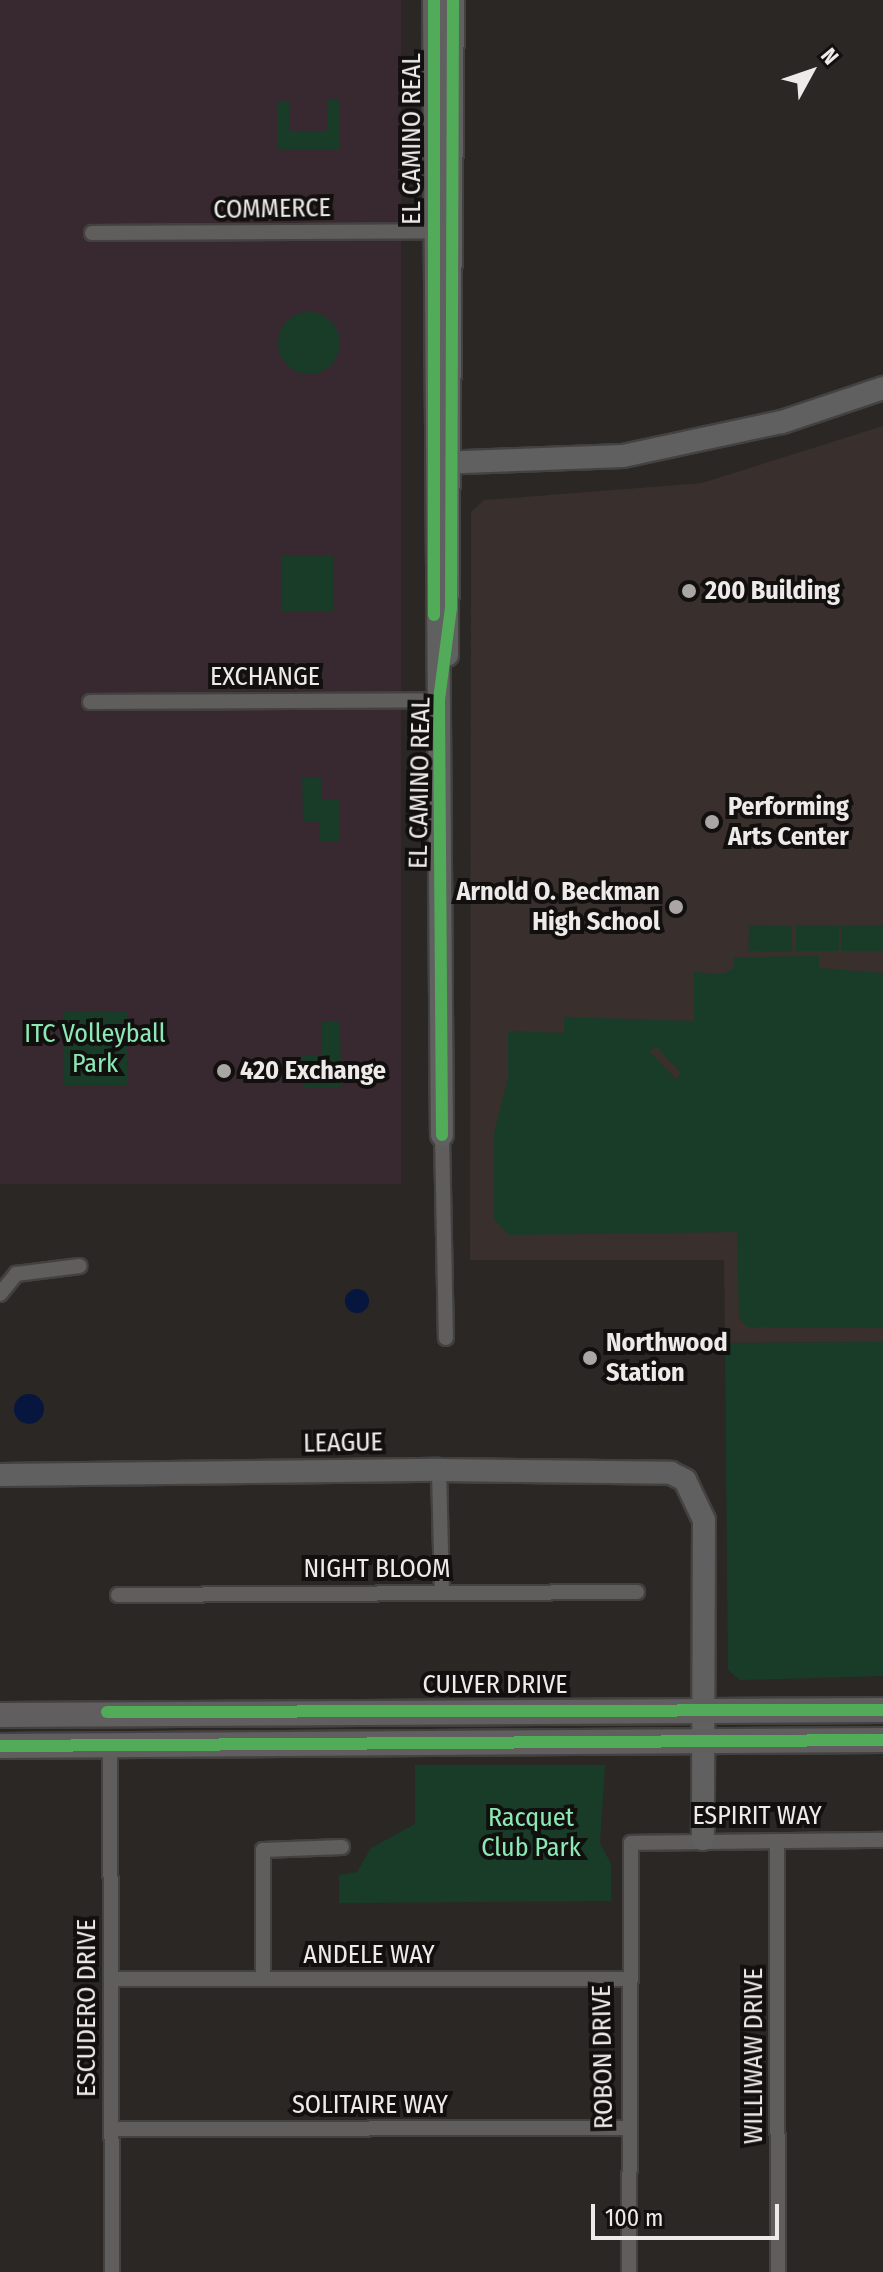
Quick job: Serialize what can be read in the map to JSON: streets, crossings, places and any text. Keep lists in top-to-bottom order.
{
  "streets": {
    "main road": ["CULVER DRIVE"],
    "street": [
      "EL CAMINO REAL",
      "COMMERCE",
      "EXCHANGE",
      "LEAGUE",
      "NIGHT BLOOM",
      "ESPIRIT WAY",
      "ANDELE WAY",
      "ESCUDERO DRIVE",
      "WILLIWAW DRIVE",
      "ROBON DRIVE",
      "SOLITAIRE WAY"
    ]
  },
  "crossings": [
    ["EL CAMINO REAL", "COMMERCE"],
    ["EL CAMINO REAL", "EXCHANGE"],
    ["LEAGUE", "CULVER DRIVE"],
    ["CULVER DRIVE", "ESCUDERO DRIVE"],
    ["ESPIRIT WAY", "WILLIWAW DRIVE"],
    ["ESPIRIT WAY", "ROBON DRIVE"],
    ["ANDELE WAY", "ESCUDERO DRIVE"],
    ["ANDELE WAY", "ROBON DRIVE"],
    ["ESCUDERO DRIVE", "SOLITAIRE WAY"],
    ["ROBON DRIVE", "SOLITAIRE WAY"]
  ],
  "parks": ["ITC Volleyball Park", "Racquet Club Park"],
  "places": [
    "200 Building",
    "Performing Arts Center",
    "Arnold O. Beckman High School",
    "420 Exchange",
    "Northwood Station"
  ],
  "scale_bar": "100 m",
  "north": "top right"
}
